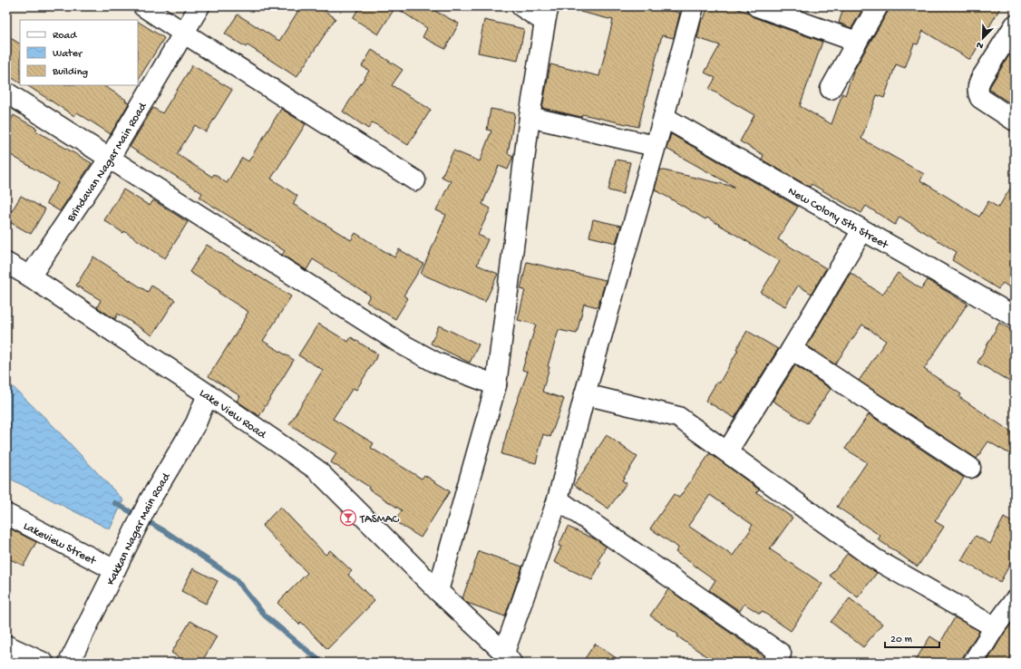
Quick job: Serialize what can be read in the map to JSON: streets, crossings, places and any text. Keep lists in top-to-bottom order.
{
  "streets": {
    "street": [
      "Brindavan Nagar Main Road",
      "New Colony 5th Street",
      "Lake View Road",
      "Kakkan Nagar Main Road",
      "Lakeview Street"
    ]
  },
  "crossings": [
    ["Brindavan Nagar Main Road", "Lake View Road"],
    ["Lake View Road", "Kakkan Nagar Main Road"],
    ["Kakkan Nagar Main Road", "Lakeview Street"]
  ],
  "places": {
    "bar": ["TASMAC"]
  },
  "legend": ["Road", "Water", "Building"],
  "scale_bar": "20 m",
  "north": "bottom left"
}
